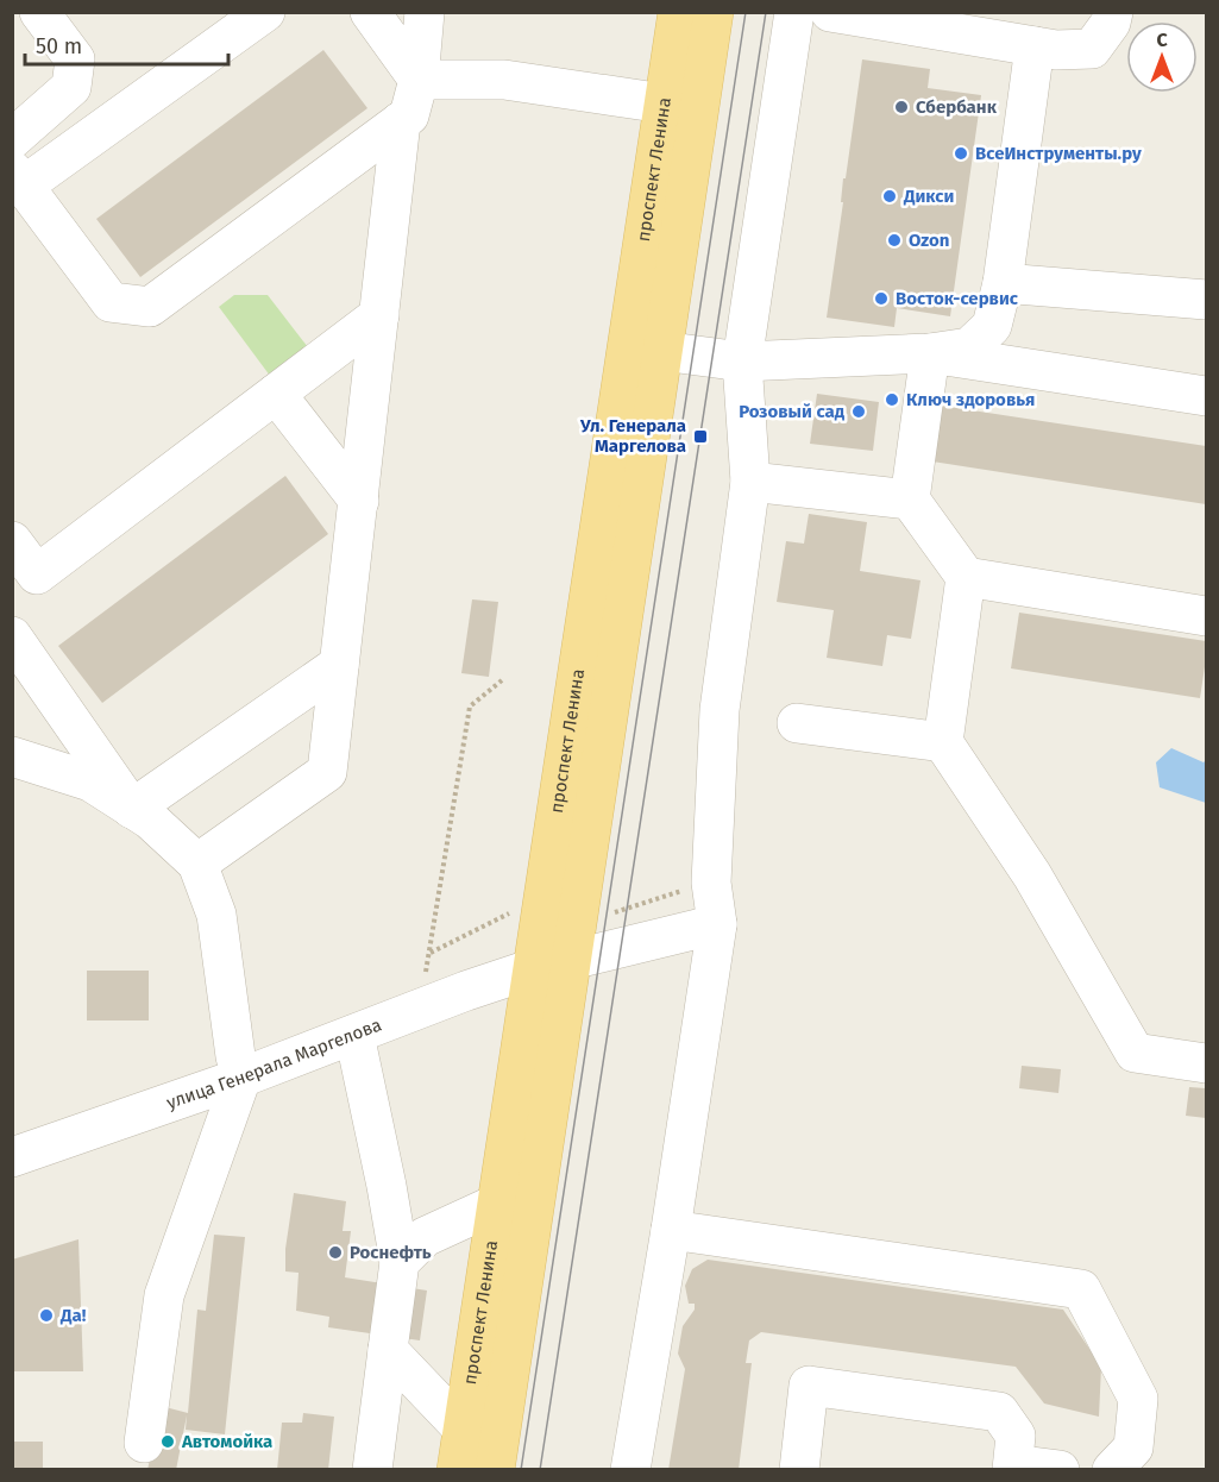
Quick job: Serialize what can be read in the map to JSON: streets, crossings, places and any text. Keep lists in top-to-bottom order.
{
  "streets": {
    "main road": ["проспект Ленина"],
    "street": ["улица Генерала Маргелова"]
  },
  "crossings": [
    ["проспект Ленина", "улица Генерала Маргелова"]
  ],
  "places": {
    "other": [
      "Сбербанк",
      "ВсеИнструменты.ру",
      "Дикси",
      "Ozon",
      "Восток-сервис",
      "Ключ здоровья",
      "Розовый сад",
      "Роснефть",
      "Да!",
      "Автомойка"
    ],
    "transit": ["Ул. Генерала Маргелова"]
  },
  "scale_bar": "50 m",
  "north": "top"
}
